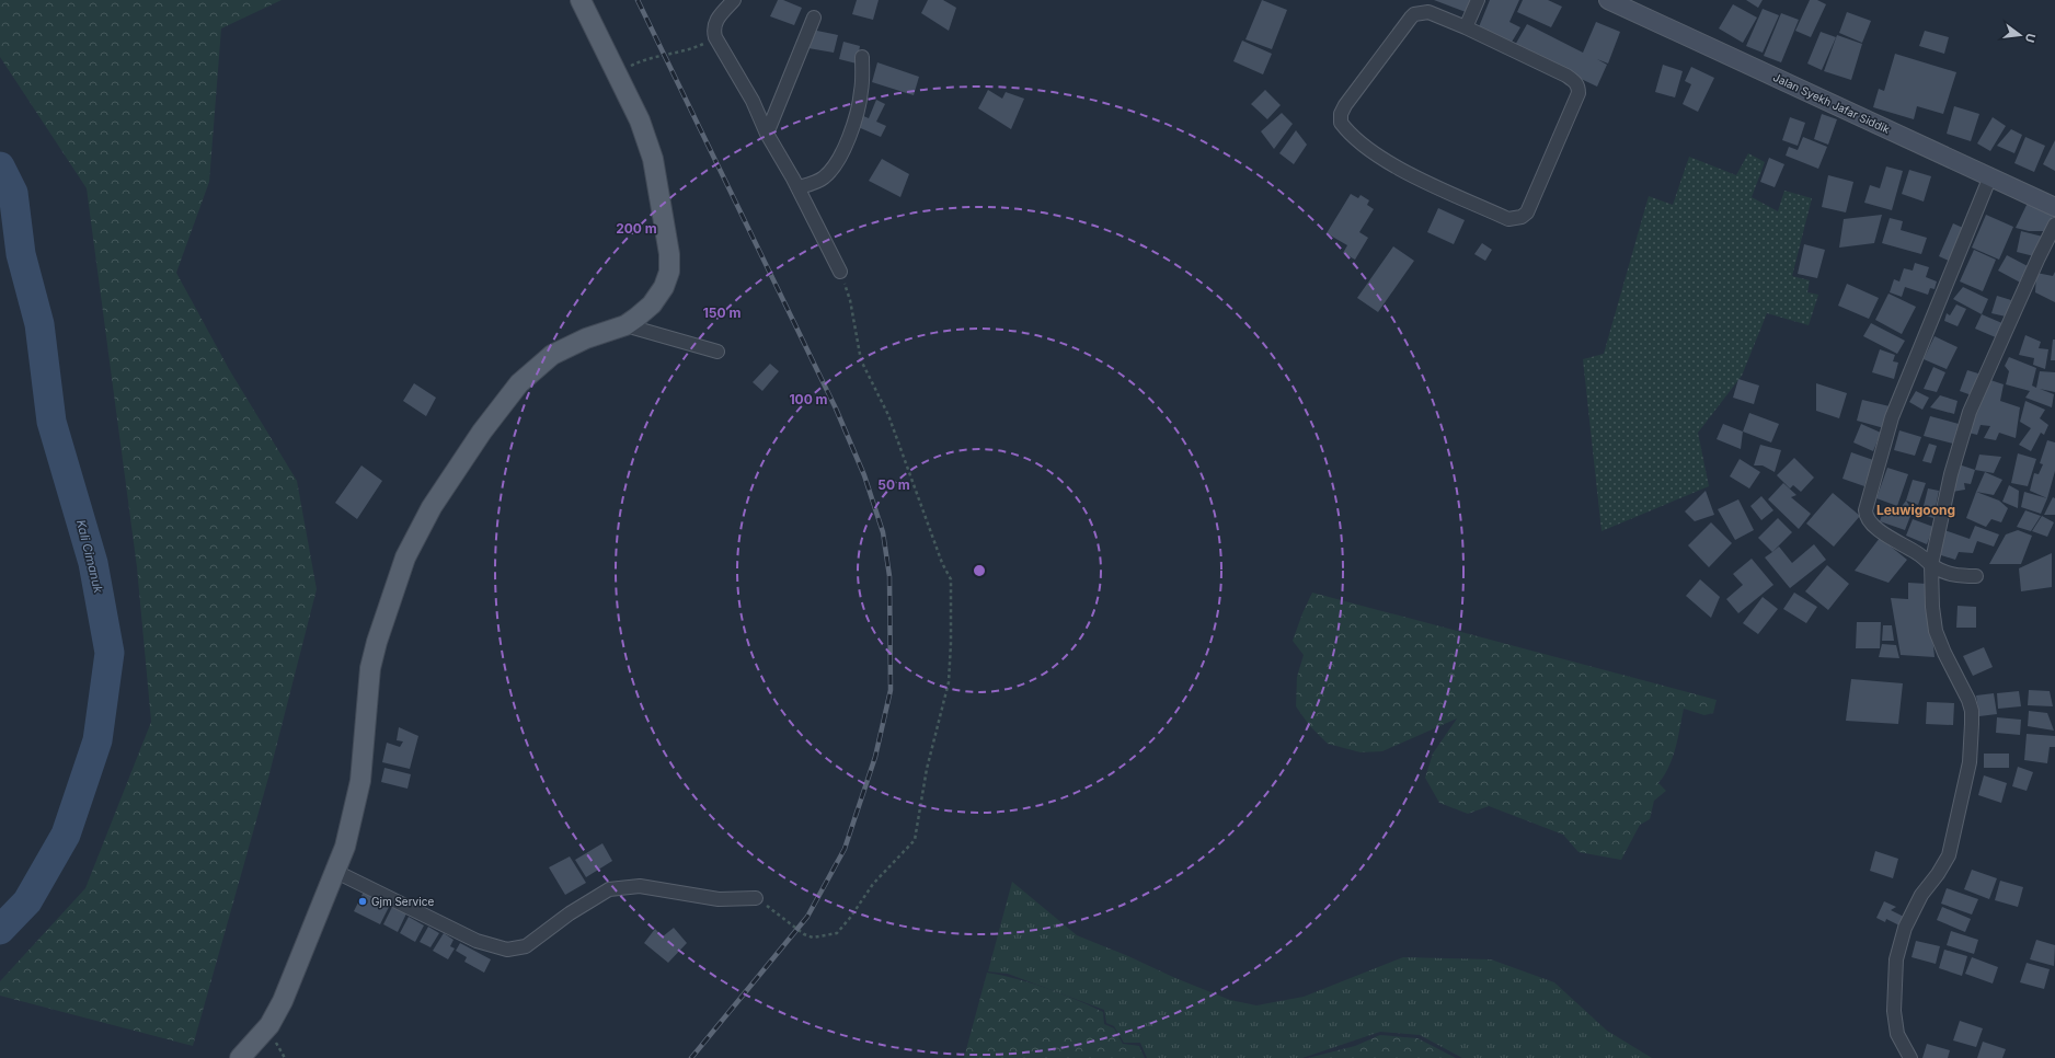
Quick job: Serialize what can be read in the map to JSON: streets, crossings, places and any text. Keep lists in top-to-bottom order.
{
  "streets": {
    "main road": ["Jalan Syekh Jafar Siddik"]
  },
  "districts": ["Leuwigoong"],
  "water": ["Kali Cimanuk"],
  "places": ["Gjm Service"],
  "north": "right",
  "rings": [
    "200 m",
    "150 m",
    "100 m",
    "50 m"
  ]
}
